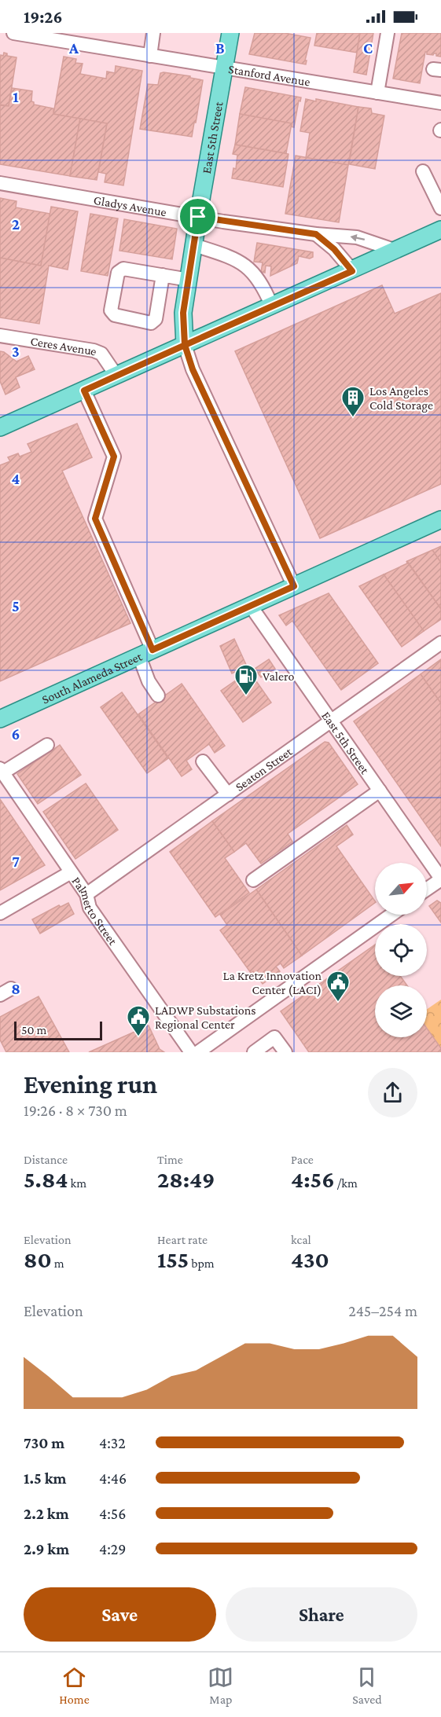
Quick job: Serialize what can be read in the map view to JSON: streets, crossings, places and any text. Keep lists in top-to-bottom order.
{
  "streets": {
    "main road": ["East 5th Street", "South Alameda Street"],
    "street": [
      "Stanford Avenue",
      "Gladys Avenue",
      "Ceres Avenue",
      "Seaton Street",
      "Palmetto Street"
    ]
  },
  "crossings": [
    ["Stanford Avenue", "East 5th Street"],
    ["East 5th Street", "Gladys Avenue"],
    ["East 5th Street", "South Alameda Street"],
    ["East 5th Street", "Seaton Street"],
    ["Seaton Street", "Palmetto Street"]
  ],
  "places": {
    "building": ["Los Angeles Cold Storage"],
    "fuel station": ["Valero"],
    "public building": ["La Kretz Innovation Center (LACI)", "LADWP Substations Regional Center"]
  },
  "scale_bar": "50 m",
  "north": "top right",
  "page": {
    "status": "19:26",
    "scale": "50 m",
    "heading": ["Evening run", "19:26 · 8 × 730 m"],
    "stats": [
      ["Distance", "5.84 km"],
      ["Time", "28:49"],
      ["Pace", "4:56 /km"],
      ["Elevation", "80 m"],
      ["Heart rate", "155 bpm"],
      ["kcal", "430"]
    ],
    "chart": ["Elevation", "245–254 m"],
    "list": [
      {
        "name": "730 m",
        "note": "4:32"
      },
      {
        "name": "1.5 km",
        "note": "4:46"
      },
      {
        "name": "2.2 km",
        "note": "4:56"
      },
      {
        "name": "2.9 km",
        "note": "4:29"
      }
    ],
    "buttons": ["Save", "Share"],
    "tabs": ["Home", "Map", "Saved"]
  },
  "grid": {
    "columns": ["A", "B", "C"],
    "rows": [
      "1",
      "2",
      "3",
      "4",
      "5",
      "6",
      "7",
      "8"
    ]
  }
}
